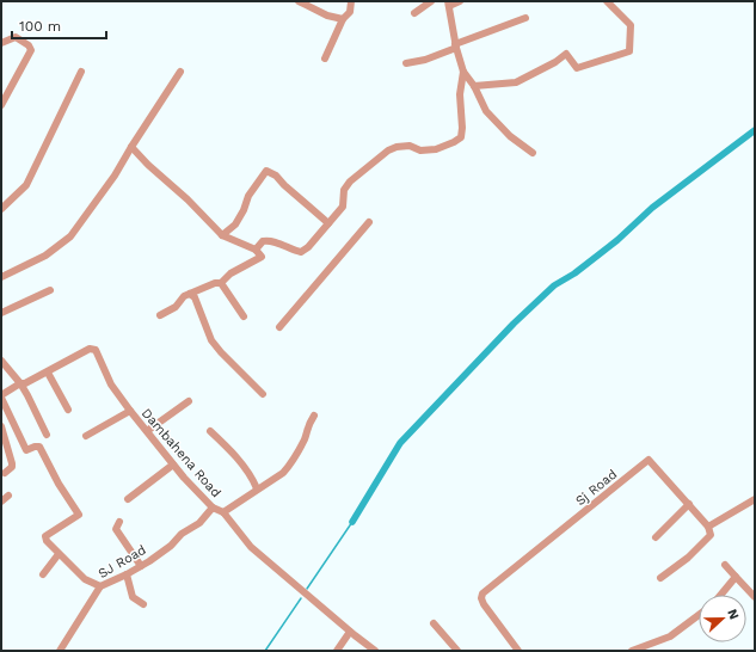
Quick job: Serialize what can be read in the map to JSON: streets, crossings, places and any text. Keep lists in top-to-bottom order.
{
  "streets": {
    "street": ["Dambahena Road", "Sj Road", "SJ Road"]
  },
  "crossings": [
    ["Dambahena Road", "SJ Road"]
  ],
  "scale_bar": "100 m",
  "north": "right"
}
